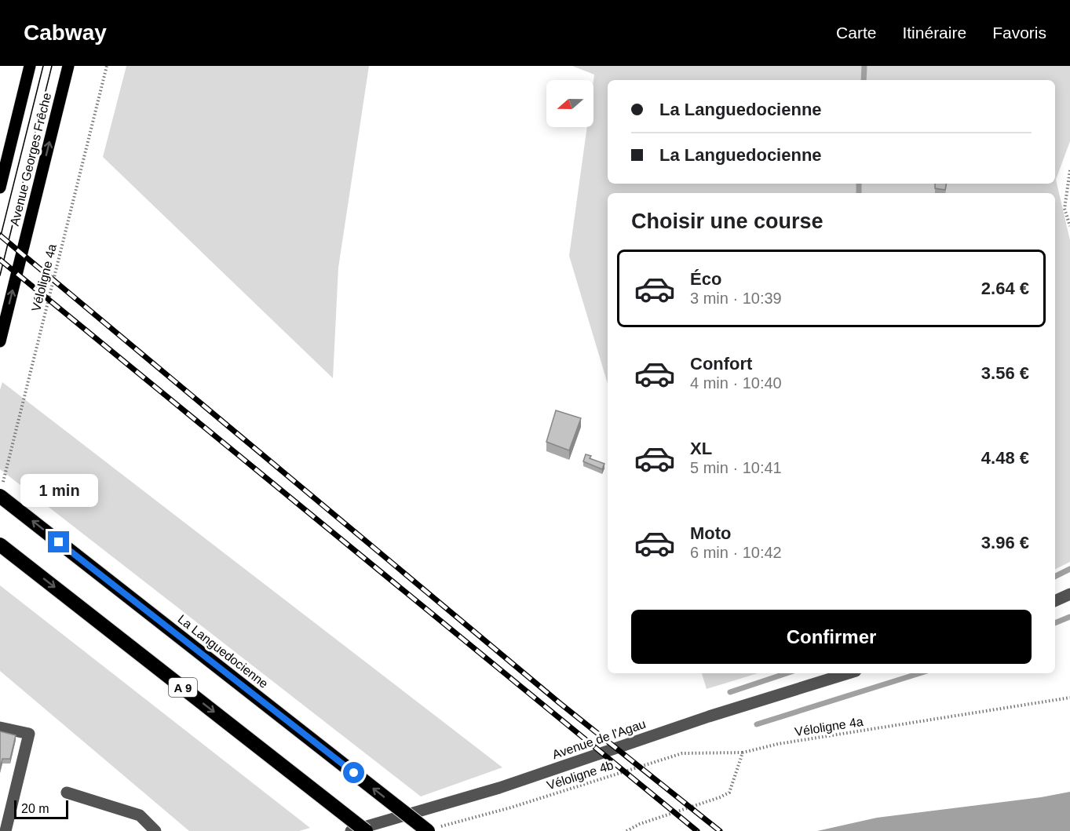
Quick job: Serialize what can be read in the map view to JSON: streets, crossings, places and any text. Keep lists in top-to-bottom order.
{
  "streets": {
    "highway": ["La Languedocienne", "A 9"],
    "main road": ["Avenue Georges Frêche"],
    "street": ["Avenue de l'Agau"],
    "path": ["Véloligne 4a", "Véloligne 4b"]
  },
  "crossings": [
    ["Véloligne 4a", "La Languedocienne"],
    ["Véloligne 4a", "Véloligne 4b"],
    ["La Languedocienne", "Véloligne 4b"]
  ],
  "scale_bar": "20 m",
  "north": "left",
  "page": {
    "header": "Cabway",
    "nav": ["Carte", "Itinéraire", "Favoris"],
    "banner": ["La Languedocienne", "La Languedocienne"],
    "heading": "Choisir une course",
    "list": [
      {
        "name": "Éco",
        "note": "3 min · 10:39",
        "value": "2.64 €"
      },
      {
        "name": "Confort",
        "note": "4 min · 10:40",
        "value": "3.56 €"
      },
      {
        "name": "XL",
        "note": "5 min · 10:41",
        "value": "4.48 €"
      },
      {
        "name": "Moto",
        "note": "6 min · 10:42",
        "value": "3.96 €"
      }
    ],
    "bubble": "1 min",
    "buttons": "Confirmer",
    "scale": "20 m"
  }
}
